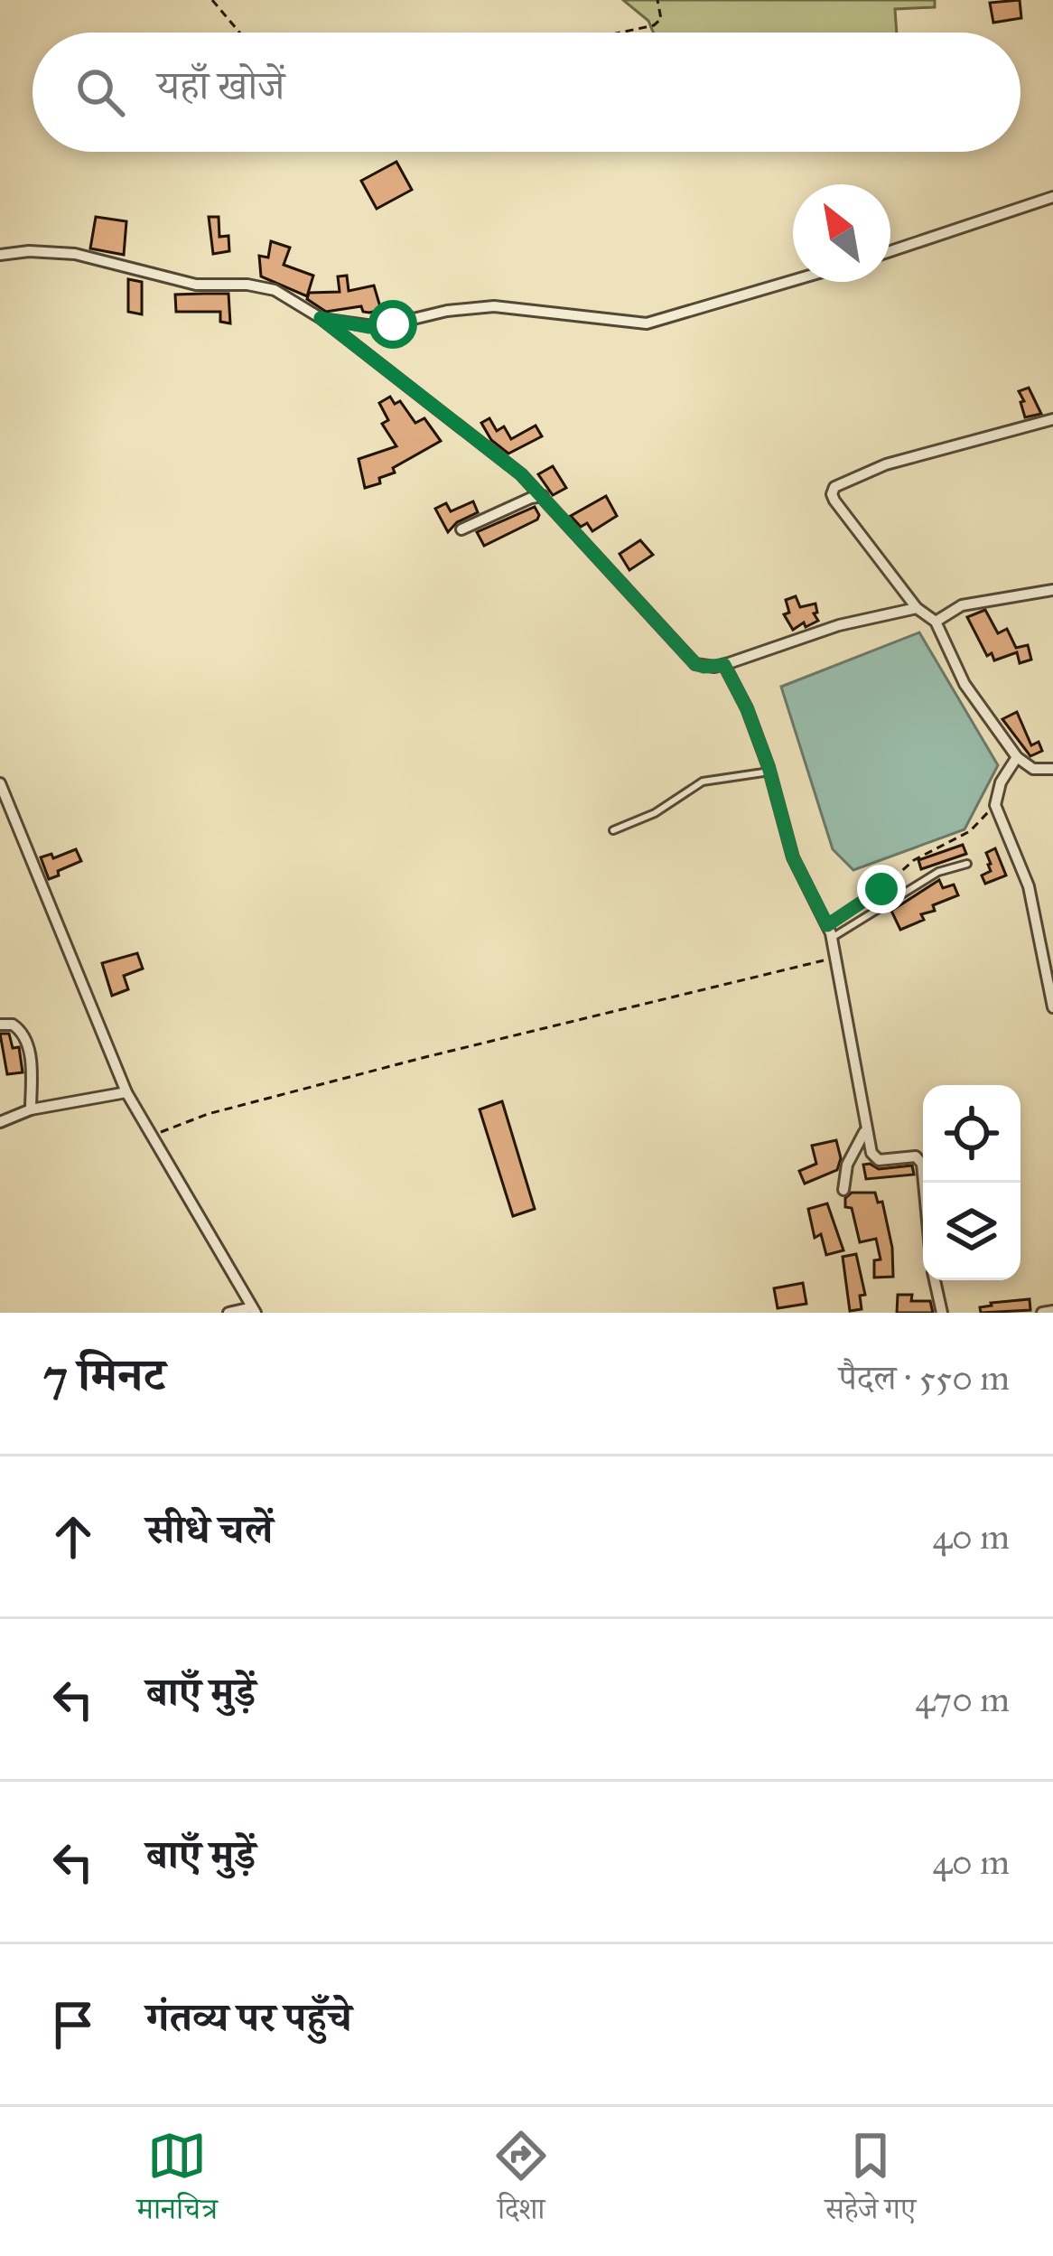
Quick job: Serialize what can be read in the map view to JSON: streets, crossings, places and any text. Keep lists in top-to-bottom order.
{
  "north": "top left",
  "page": {
    "search": "यहाँ खोजें",
    "heading": ["7 मिनट", "पैदल · 550 m"],
    "list": [
      ["सीधे चलें", "40 m"],
      ["बाएँ मुड़ें", "470 m"],
      ["बाएँ मुड़ें", "40 m"],
      "गंतव्य पर पहुँचे"
    ],
    "nav": ["मानचित्र", "दिशा", "सहेजे गए"]
  }
}
